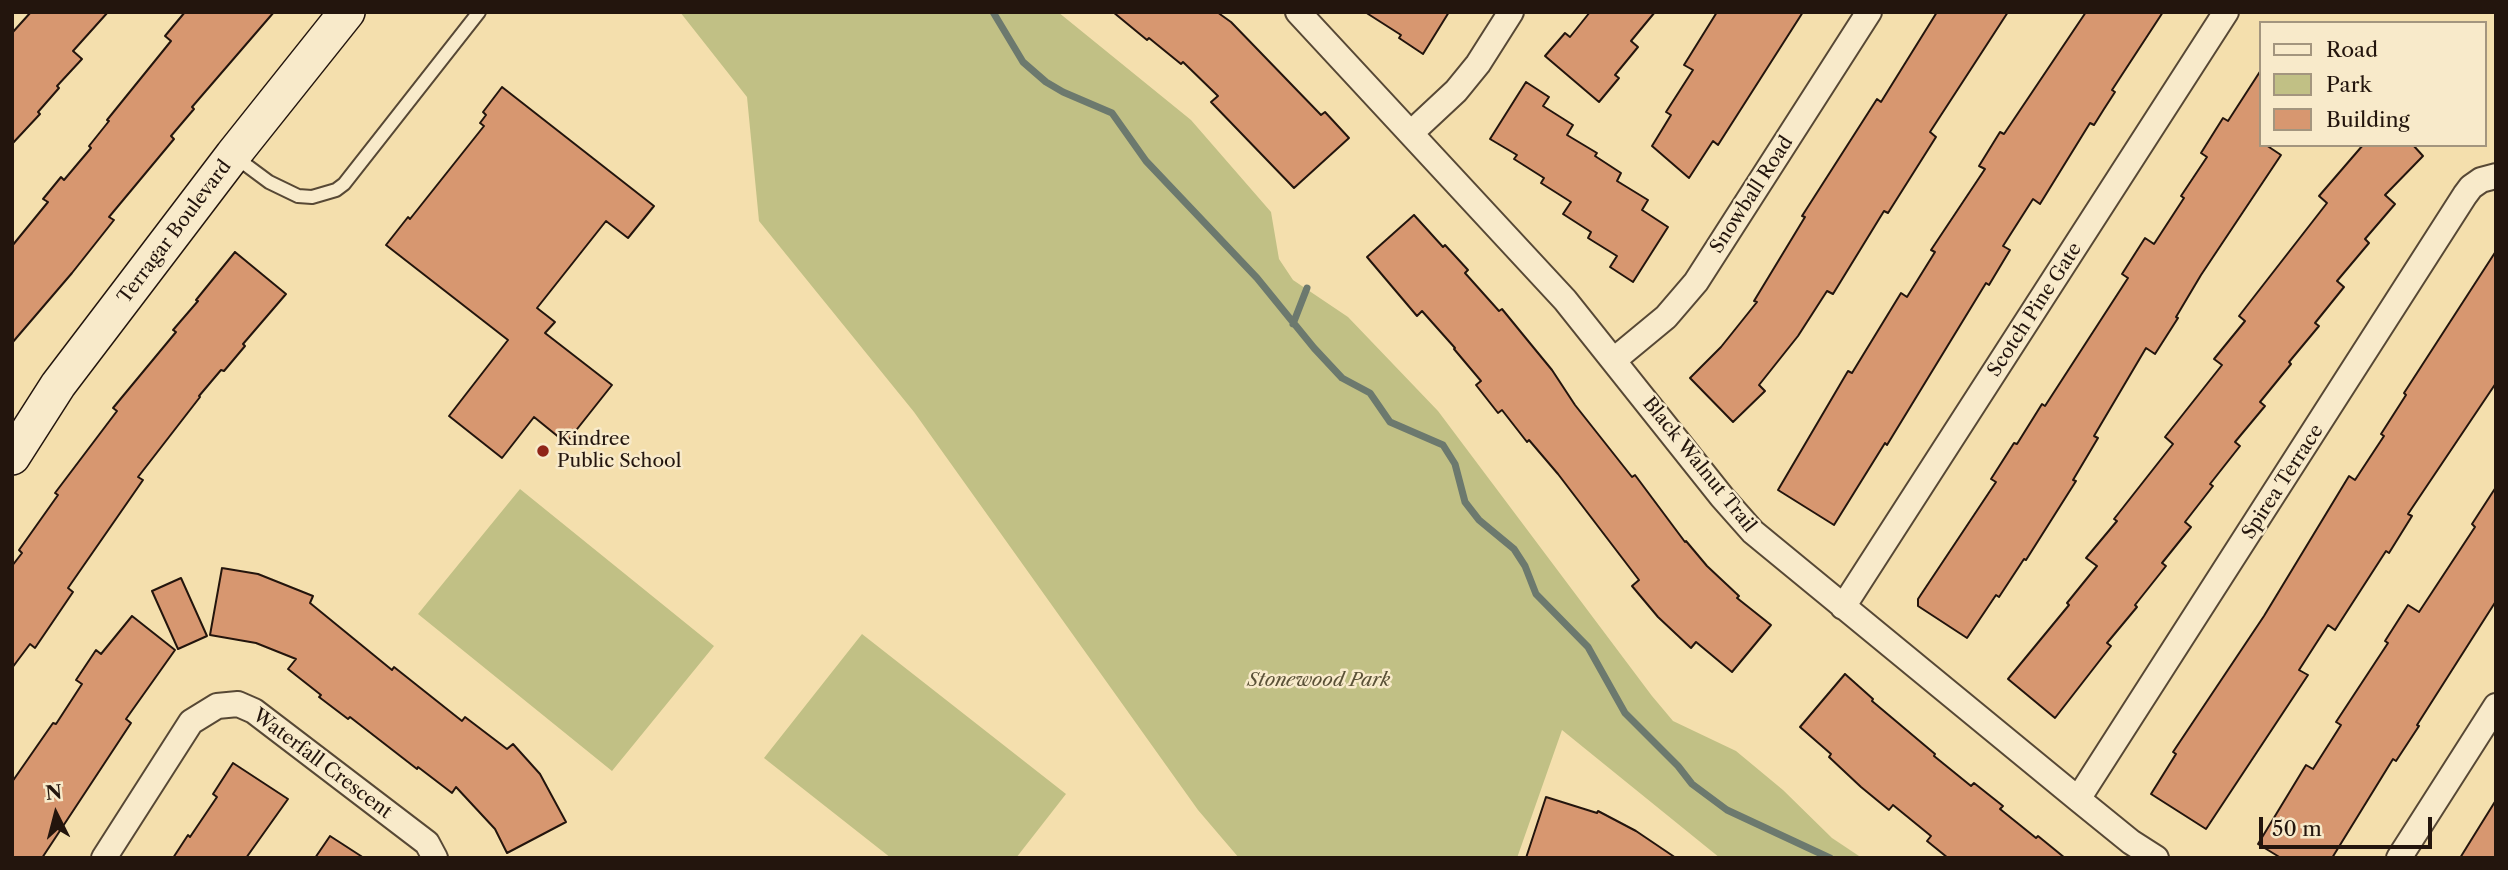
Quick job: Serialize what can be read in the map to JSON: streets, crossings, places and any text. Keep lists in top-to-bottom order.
{
  "streets": {
    "street": [
      "Snowball Road",
      "Terragar Boulevard",
      "Scotch Pine Gate",
      "Black Walnut Trail",
      "Spirea Terrace",
      "Waterfall Crescent"
    ]
  },
  "crossings": [
    ["Snowball Road", "Black Walnut Trail"],
    ["Scotch Pine Gate", "Black Walnut Trail"],
    ["Black Walnut Trail", "Spirea Terrace"]
  ],
  "parks": ["Stonewood Park"],
  "places": ["Kindree Public School"],
  "legend": ["Road", "Park", "Building"],
  "scale_bar": "50 m",
  "north": "top"
}
